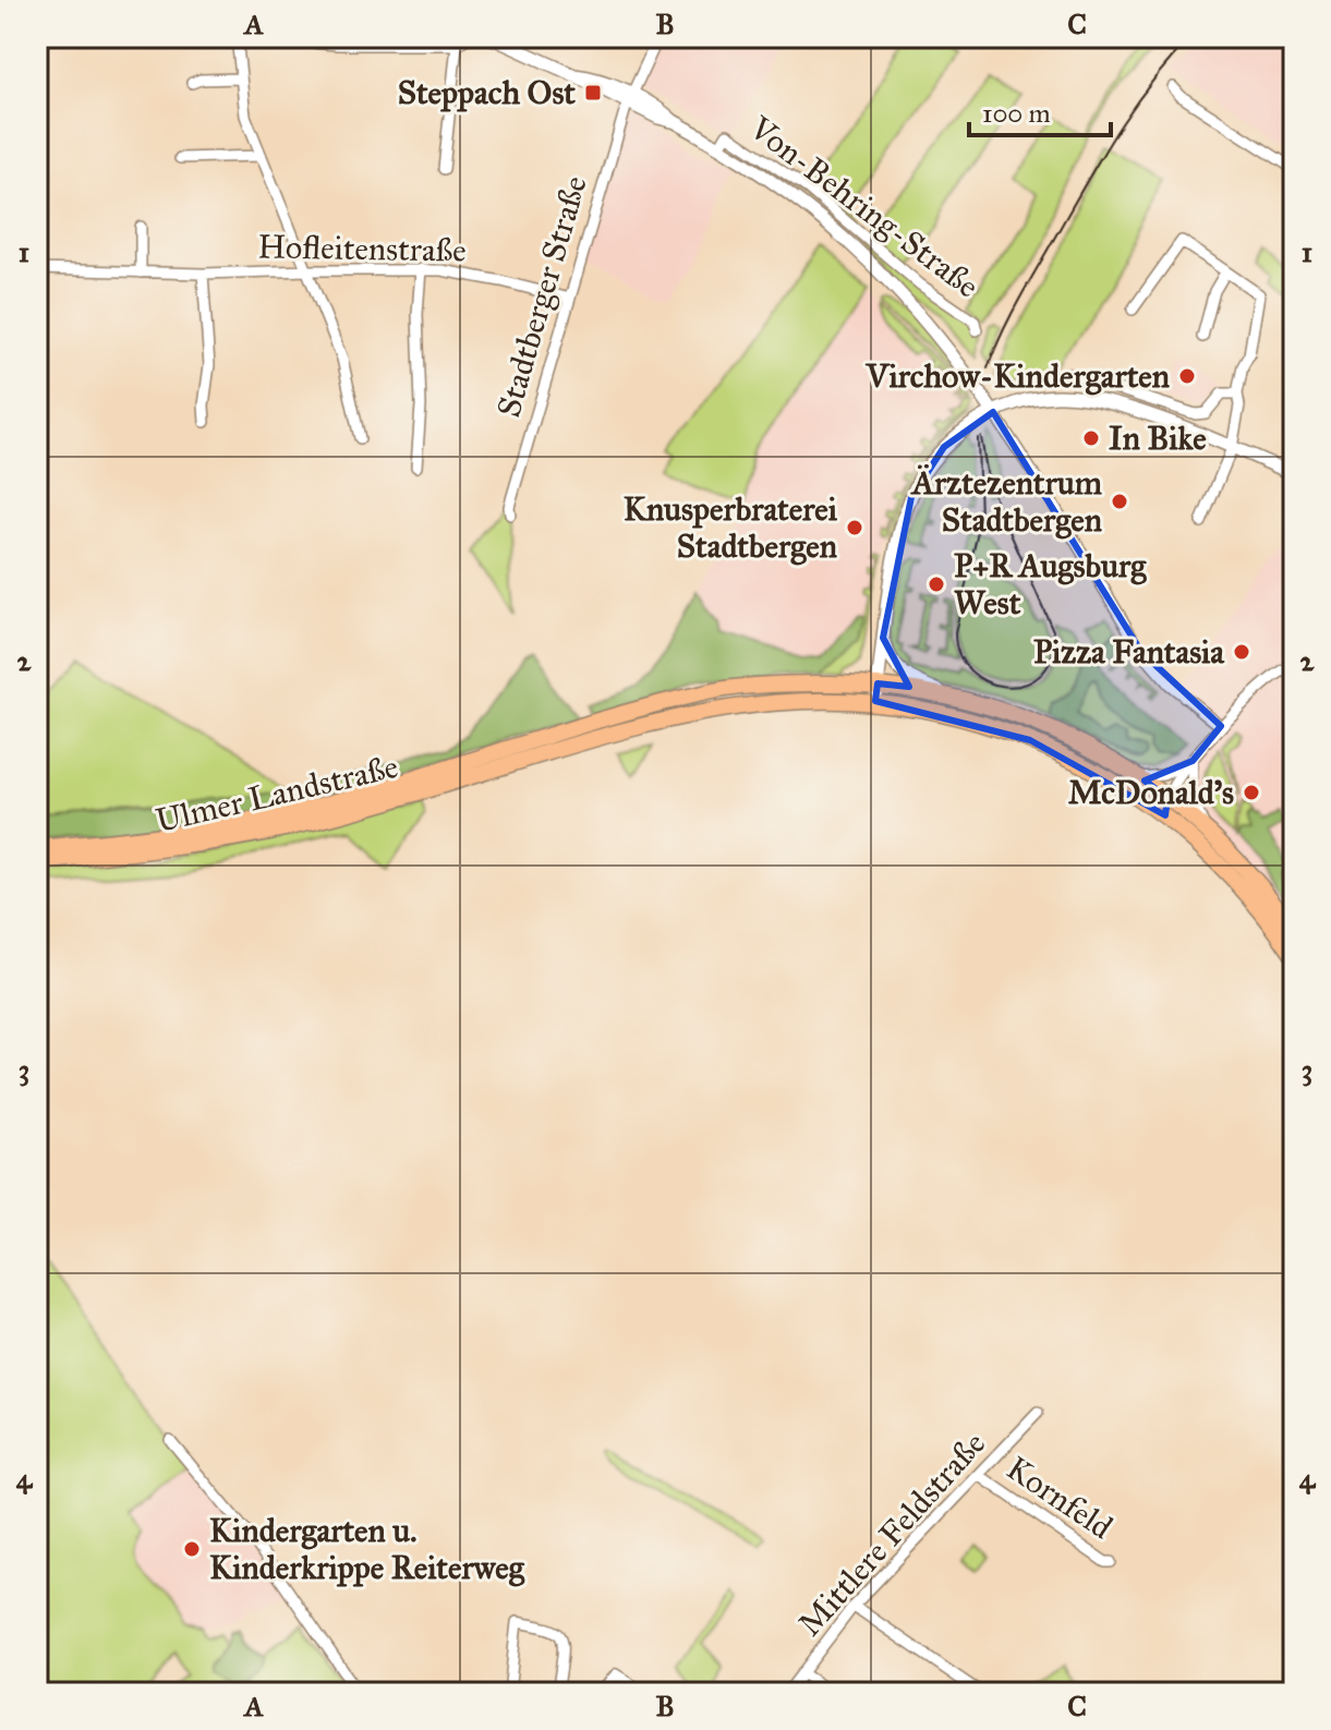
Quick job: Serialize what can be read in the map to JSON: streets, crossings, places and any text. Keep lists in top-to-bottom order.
{
  "streets": {
    "main road": ["Ulmer Landstraße"],
    "street": [
      "Von-Behring-Straße",
      "Hofleitenstraße",
      "Stadtberger Straße",
      "Kornfeld",
      "Mittlere Feldstraße"
    ]
  },
  "crossings": [
    ["Hofleitenstraße", "Stadtberger Straße"],
    ["Kornfeld", "Mittlere Feldstraße"]
  ],
  "places": {
    "transit": ["Steppach Ost"],
    "other": [
      "Virchow-Kindergarten",
      "In Bike",
      "Ärztezentrum Stadtbergen",
      "Knusperbraterei Stadtbergen",
      "P+R Augsburg West",
      "Pizza Fantasia",
      "McDonald's",
      "Kindergarten u. Kinderkrippe Reiterweg"
    ]
  },
  "scale_bar": "100 m",
  "grid": {
    "columns": ["A", "B", "C"],
    "rows": [
      "1",
      "2",
      "3",
      "4"
    ]
  }
}
